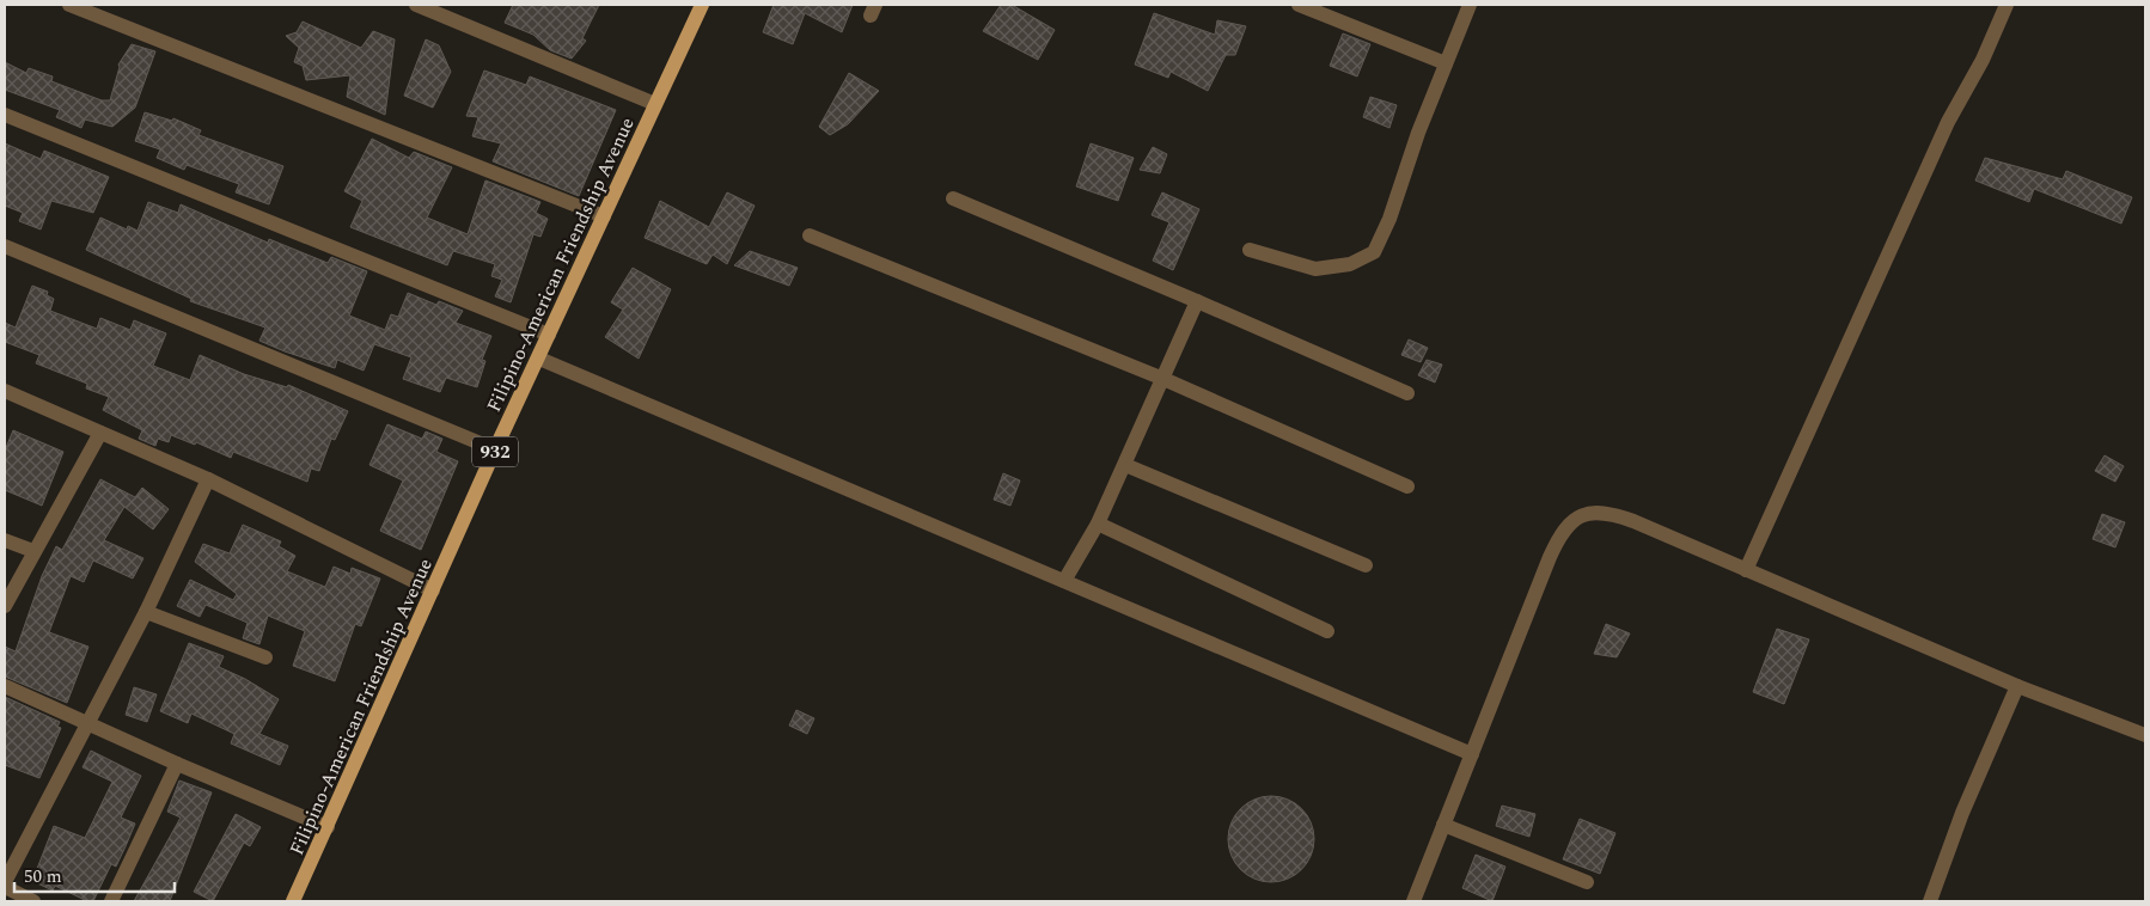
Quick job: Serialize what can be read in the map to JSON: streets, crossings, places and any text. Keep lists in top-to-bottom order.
{
  "streets": {
    "main road": ["Filipino-American Friendship Avenue", "932"]
  },
  "scale_bar": "50 m"
}
